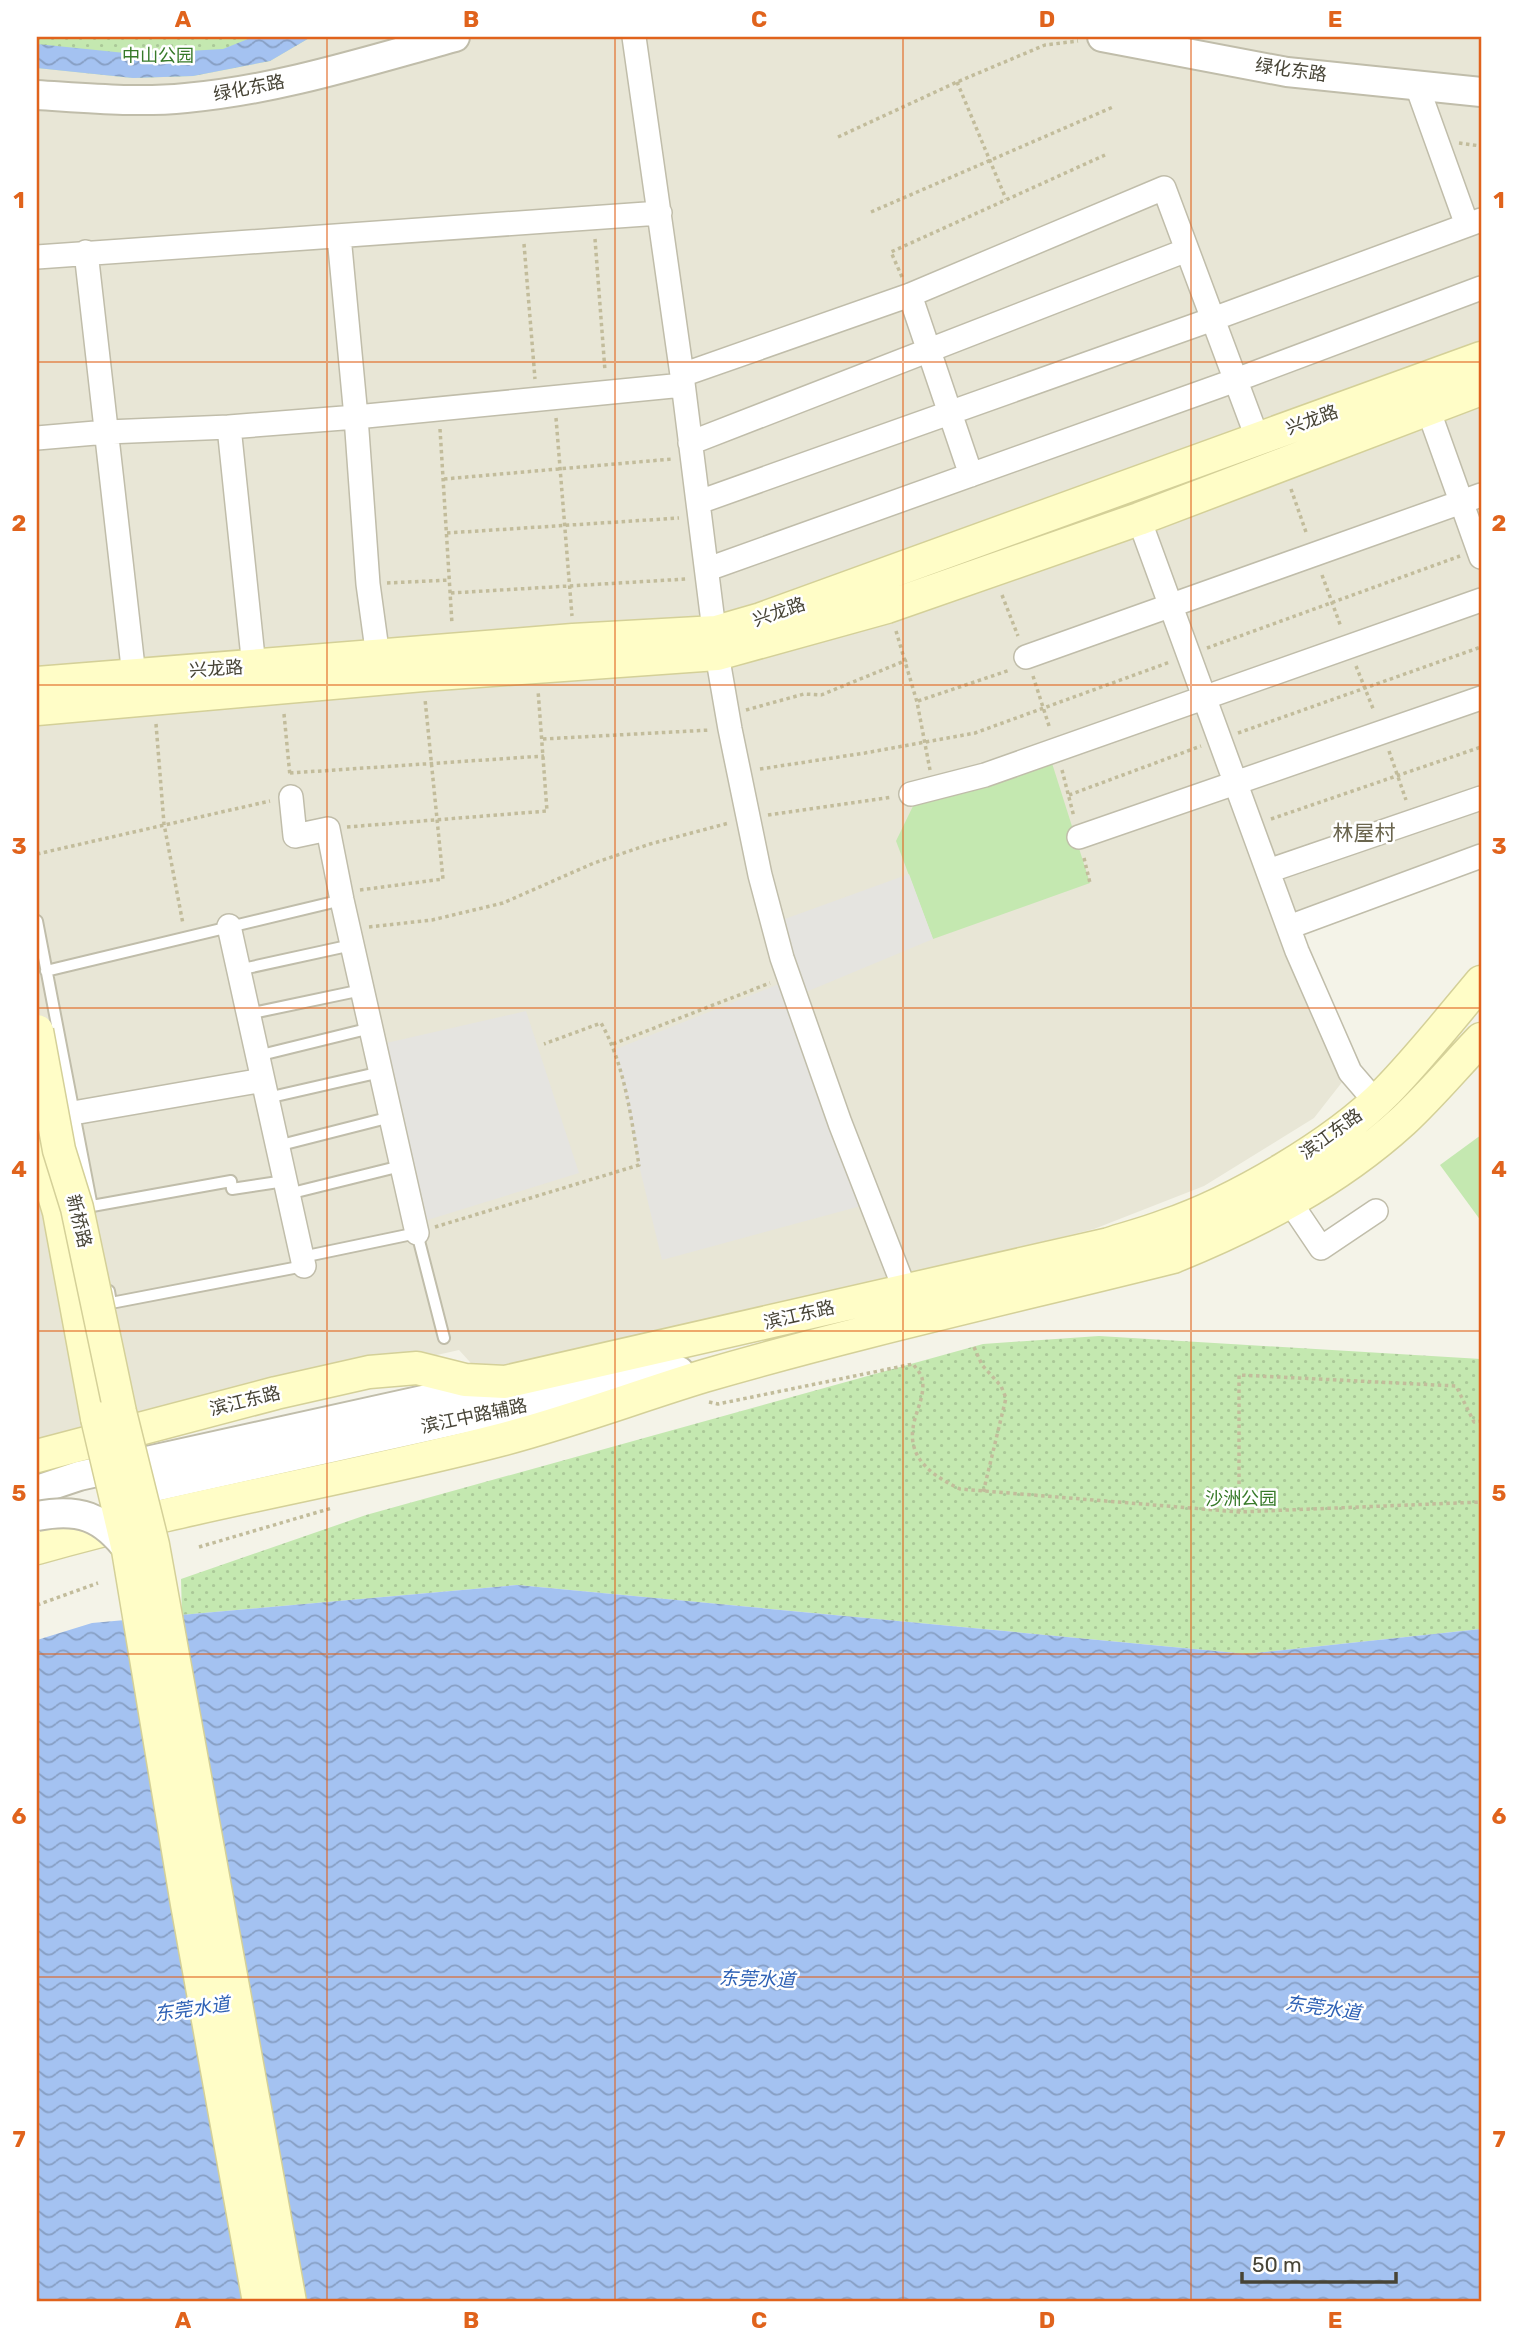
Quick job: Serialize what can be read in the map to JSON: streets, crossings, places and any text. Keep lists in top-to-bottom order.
{
  "streets": {
    "main road": ["兴龙路", "滨江东路", "新桥路"],
    "street": ["绿化东路", "滨江中路辅路"]
  },
  "crossings": [
    ["滨江东路", "滨江中路辅路"]
  ],
  "districts": ["林屋村"],
  "water": ["东莞水道"],
  "parks": ["中山公园", "沙洲公园"],
  "scale_bar": "50 m",
  "grid": {
    "columns": [
      "A",
      "B",
      "C",
      "D",
      "E"
    ],
    "rows": [
      "1",
      "2",
      "3",
      "4",
      "5",
      "6",
      "7"
    ]
  }
}
